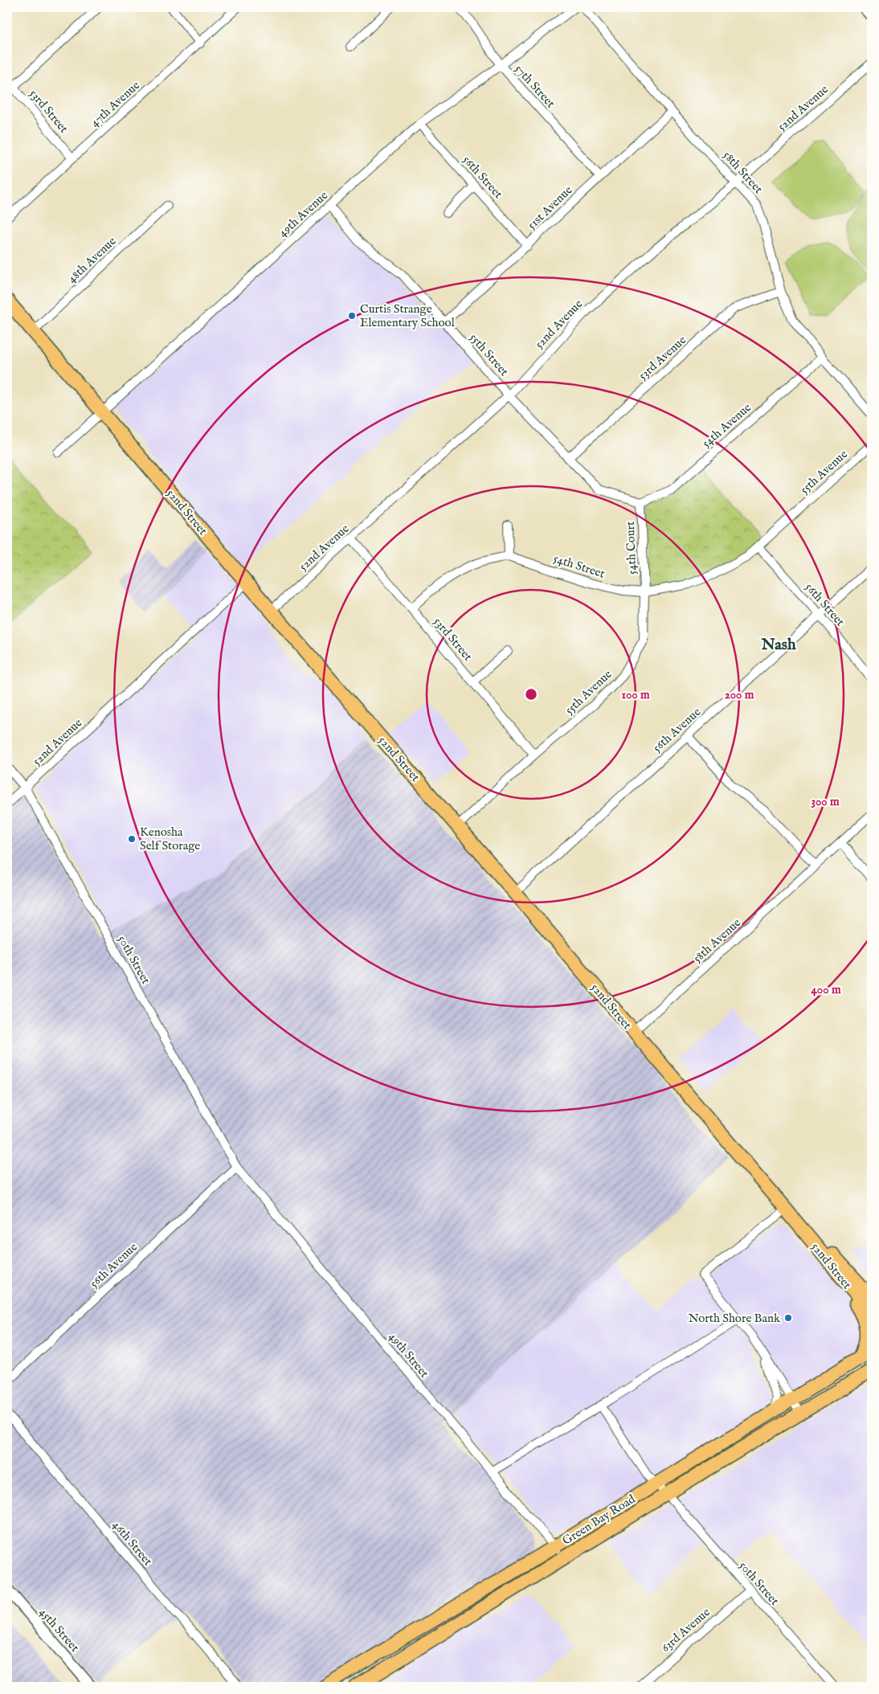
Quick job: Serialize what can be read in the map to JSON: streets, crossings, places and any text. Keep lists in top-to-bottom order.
{
  "streets": {
    "main road": ["52nd Street", "Green Bay Road"],
    "street": [
      "57th Street",
      "47th Avenue",
      "52nd Avenue",
      "53rd Street",
      "58th Street",
      "56th Street",
      "51st Avenue",
      "49th Avenue",
      "48th Avenue",
      "55th Street",
      "53rd Avenue",
      "54th Avenue",
      "55th Avenue",
      "54th Court",
      "54th Street",
      "56th Avenue",
      "58th Avenue",
      "50th Street",
      "49th Street",
      "46th Street",
      "45th Street",
      "63rd Avenue"
    ]
  },
  "crossings": [
    ["57th Street", "51st Avenue"],
    ["57th Street", "49th Avenue"],
    ["47th Avenue", "53rd Street"],
    ["52nd Avenue", "53rd Street"],
    ["52nd Avenue", "58th Street"],
    ["52nd Avenue", "55th Street"],
    ["52nd Avenue", "52nd Street"],
    ["52nd Avenue", "50th Street"],
    ["53rd Street", "55th Avenue"],
    ["58th Street", "51st Avenue"],
    ["58th Street", "53rd Avenue"],
    ["58th Street", "54th Avenue"],
    ["56th Street", "51st Avenue"],
    ["56th Street", "49th Avenue"],
    ["56th Street", "55th Avenue"],
    ["56th Street", "56th Avenue"],
    ["51st Avenue", "55th Street"],
    ["49th Avenue", "55th Street"],
    ["49th Avenue", "52nd Street"],
    ["48th Avenue", "52nd Street"],
    ["55th Street", "53rd Avenue"],
    ["55th Street", "54th Avenue"],
    ["55th Street", "54th Court"],
    ["54th Avenue", "54th Court"],
    ["55th Avenue", "52nd Street"],
    ["55th Avenue", "54th Court"],
    ["55th Avenue", "54th Street"],
    ["52nd Street", "56th Avenue"],
    ["52nd Street", "58th Avenue"],
    ["54th Court", "54th Street"],
    ["56th Avenue", "50th Street"],
    ["56th Avenue", "49th Street"],
    ["50th Street", "49th Street"],
    ["50th Street", "Green Bay Road"],
    ["50th Street", "63rd Avenue"],
    ["49th Street", "Green Bay Road"]
  ],
  "districts": ["Nash"],
  "places": ["Curtis Strange Elementary School", "Kenosha Self Storage", "North Shore Bank"],
  "rings": [
    "100 m",
    "200 m",
    "300 m",
    "400 m"
  ]
}
